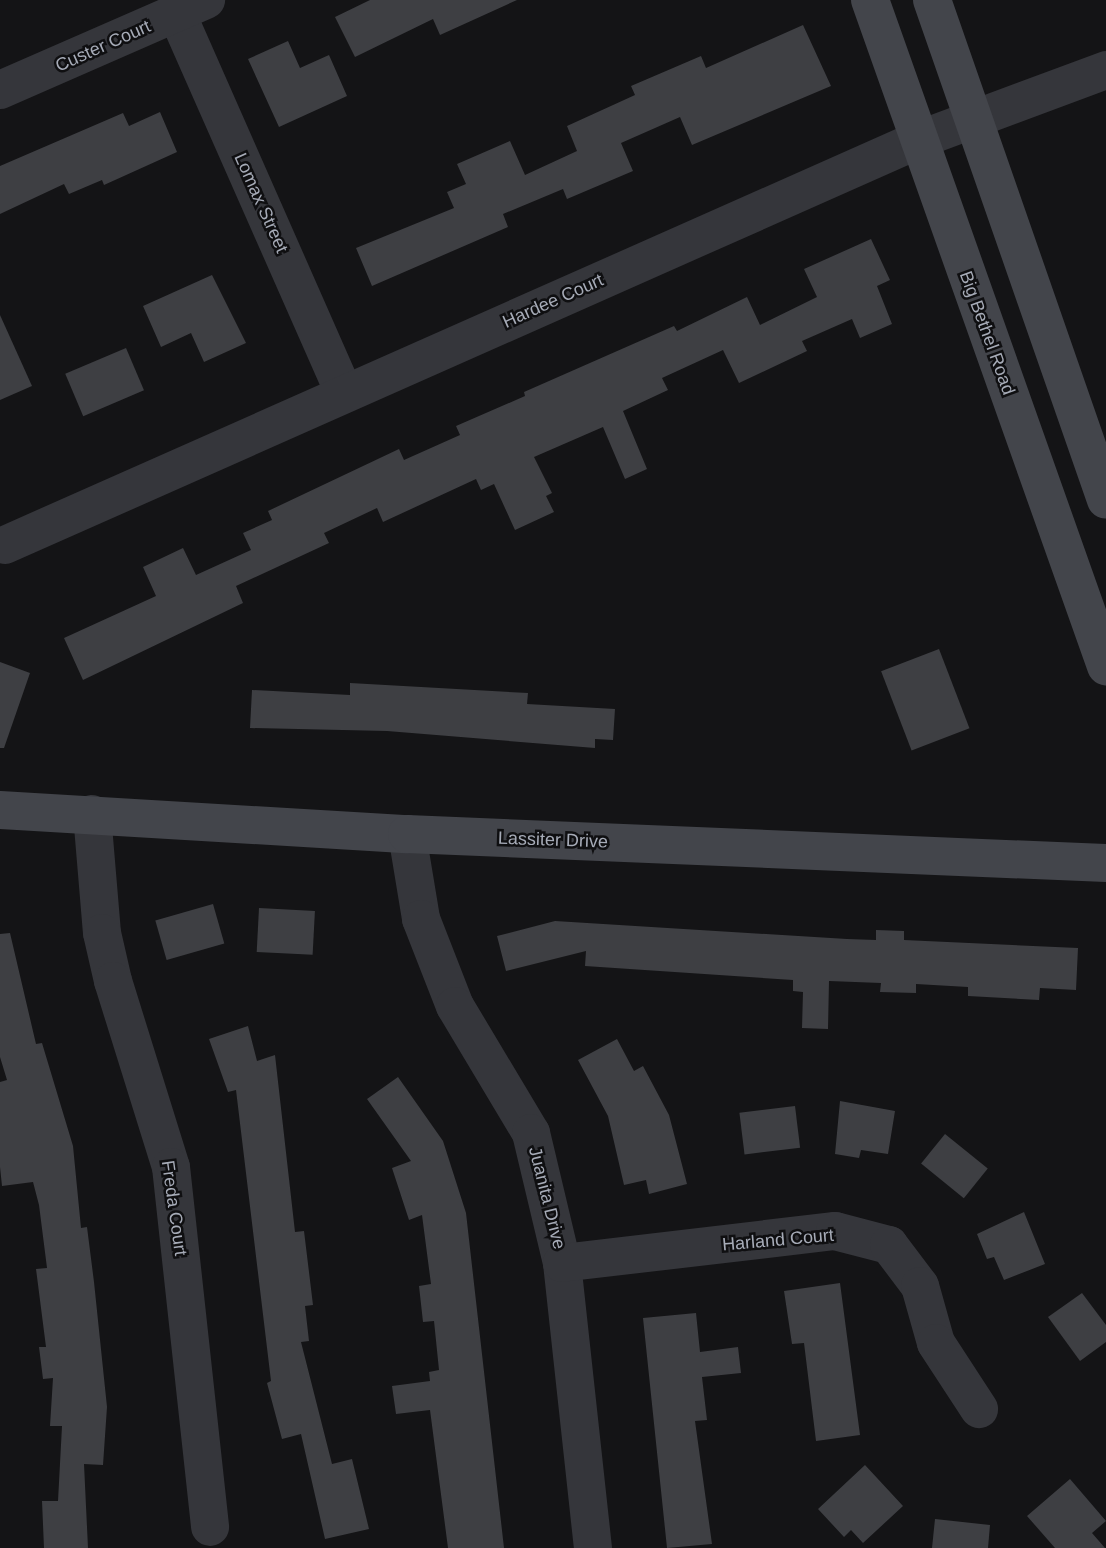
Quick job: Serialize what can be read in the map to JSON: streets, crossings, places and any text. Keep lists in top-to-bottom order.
{
  "streets": {
    "main road": ["Big Bethel Road", "Lassiter Drive"],
    "street": [
      "Custer Court",
      "Lomax Street",
      "Hardee Court",
      "Juanita Drive",
      "Freda Court",
      "Harland Court"
    ]
  },
  "crossings": [
    ["Custer Court", "Lomax Street"],
    ["Lomax Street", "Hardee Court"],
    ["Hardee Court", "Big Bethel Road"],
    ["Lassiter Drive", "Juanita Drive"],
    ["Lassiter Drive", "Freda Court"],
    ["Juanita Drive", "Harland Court"]
  ]
}
